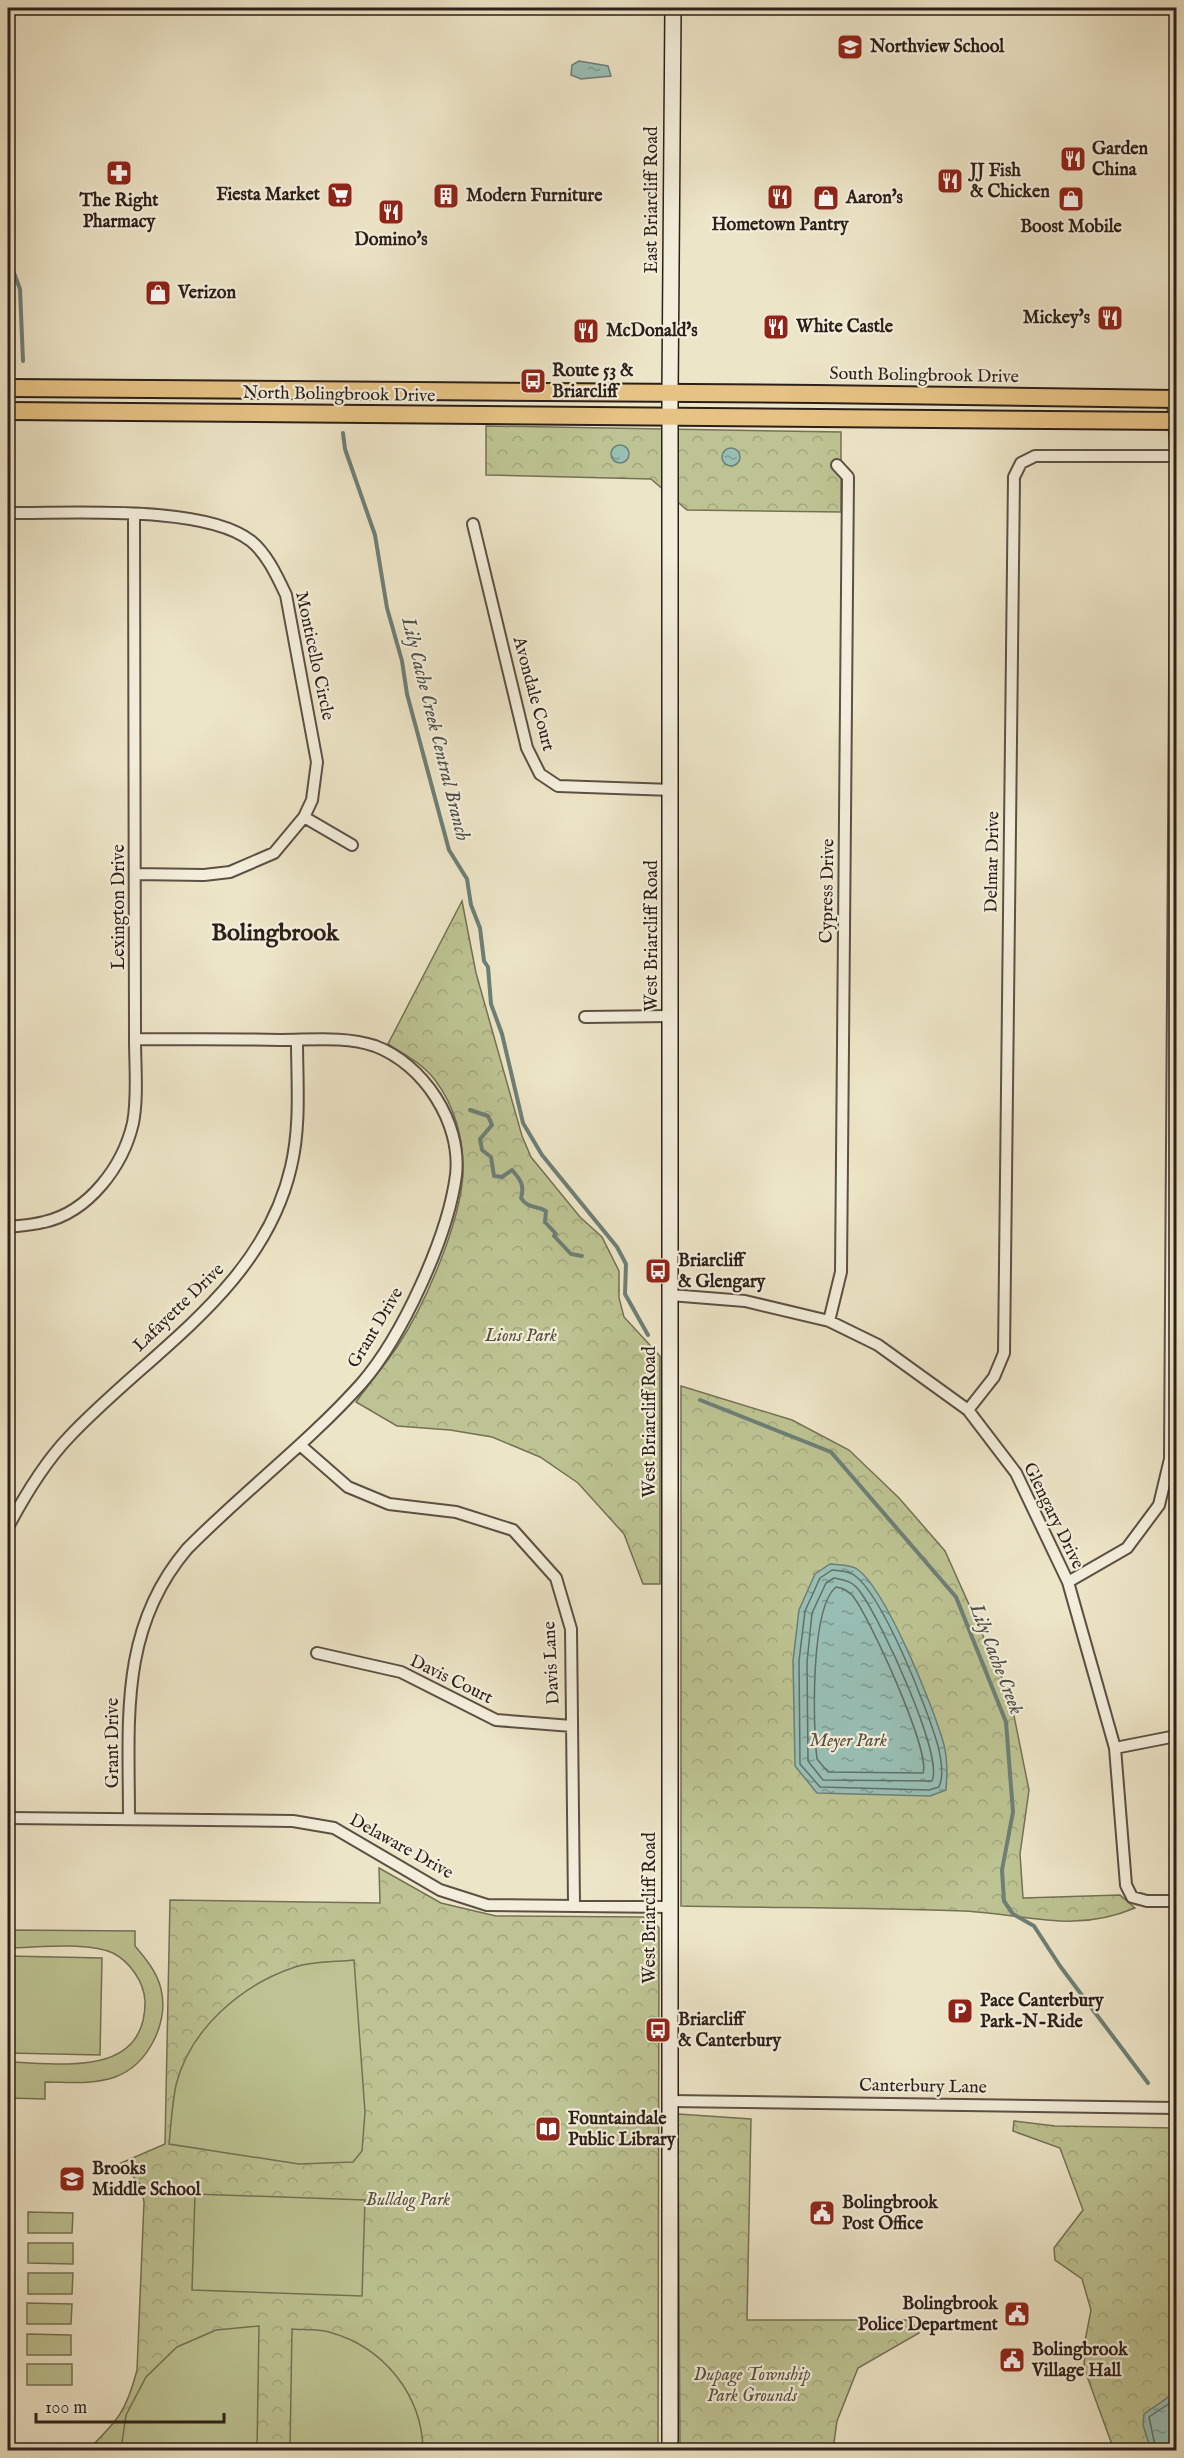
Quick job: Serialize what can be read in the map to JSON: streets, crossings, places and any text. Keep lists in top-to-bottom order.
{
  "streets": {
    "main road": ["South Bolingbrook Drive", "North Bolingbrook Drive"],
    "street": [
      "East Briarcliff Road",
      "Monticello Circle",
      "Avondale Court",
      "Delmar Drive",
      "Cypress Drive",
      "Lexington Drive",
      "West Briarcliff Road",
      "Lafayette Drive",
      "Grant Drive",
      "Glengary Drive",
      "Davis Lane",
      "Davis Court",
      "Delaware Drive",
      "Canterbury Lane"
    ]
  },
  "crossings": [
    ["East Briarcliff Road", "South Bolingbrook Drive"],
    ["East Briarcliff Road", "North Bolingbrook Drive"],
    ["East Briarcliff Road", "West Briarcliff Road"],
    ["South Bolingbrook Drive", "North Bolingbrook Drive"],
    ["South Bolingbrook Drive", "West Briarcliff Road"],
    ["North Bolingbrook Drive", "West Briarcliff Road"],
    ["Monticello Circle", "Lexington Drive"],
    ["Avondale Court", "West Briarcliff Road"],
    ["Delmar Drive", "Glengary Drive"],
    ["Cypress Drive", "Glengary Drive"],
    ["Lexington Drive", "Grant Drive"],
    ["West Briarcliff Road", "Glengary Drive"],
    ["West Briarcliff Road", "Delaware Drive"],
    ["West Briarcliff Road", "Canterbury Lane"],
    ["Lafayette Drive", "Grant Drive"],
    ["Grant Drive", "Davis Lane"],
    ["Grant Drive", "Delaware Drive"],
    ["Davis Lane", "Davis Court"],
    ["Davis Lane", "Delaware Drive"]
  ],
  "districts": ["Bolingbrook"],
  "water": ["Lily Cache Creek Central Branch", "Lily Cache Creek"],
  "parks": [
    "Lions Park",
    "Meyer Park",
    "Bulldog Park",
    "Dupage Township Park Grounds"
  ],
  "places": {
    "school or university": ["Northview School", "Brooks Middle School"],
    "restaurant": [
      "Garden China",
      "JJ Fish & Chicken",
      "Hometown Pantry",
      "Domino's",
      "Mickey's",
      "White Castle",
      "McDonald's"
    ],
    "pharmacy": ["The Right Pharmacy"],
    "supermarket": ["Fiesta Market"],
    "building": ["Modern Furniture"],
    "shop": ["Aaron's", "Boost Mobile", "Verizon"],
    "bus stop": ["Route 53 & Briarcliff", "Briarcliff & Glengary", "Briarcliff & Canterbury"],
    "parking": ["Pace Canterbury Park-N-Ride"],
    "library": ["Fountaindale Public Library"],
    "public building": ["Bolingbrook Post Office", "Bolingbrook Police Department", "Bolingbrook Village Hall"]
  },
  "scale_bar": "100 m"
}
